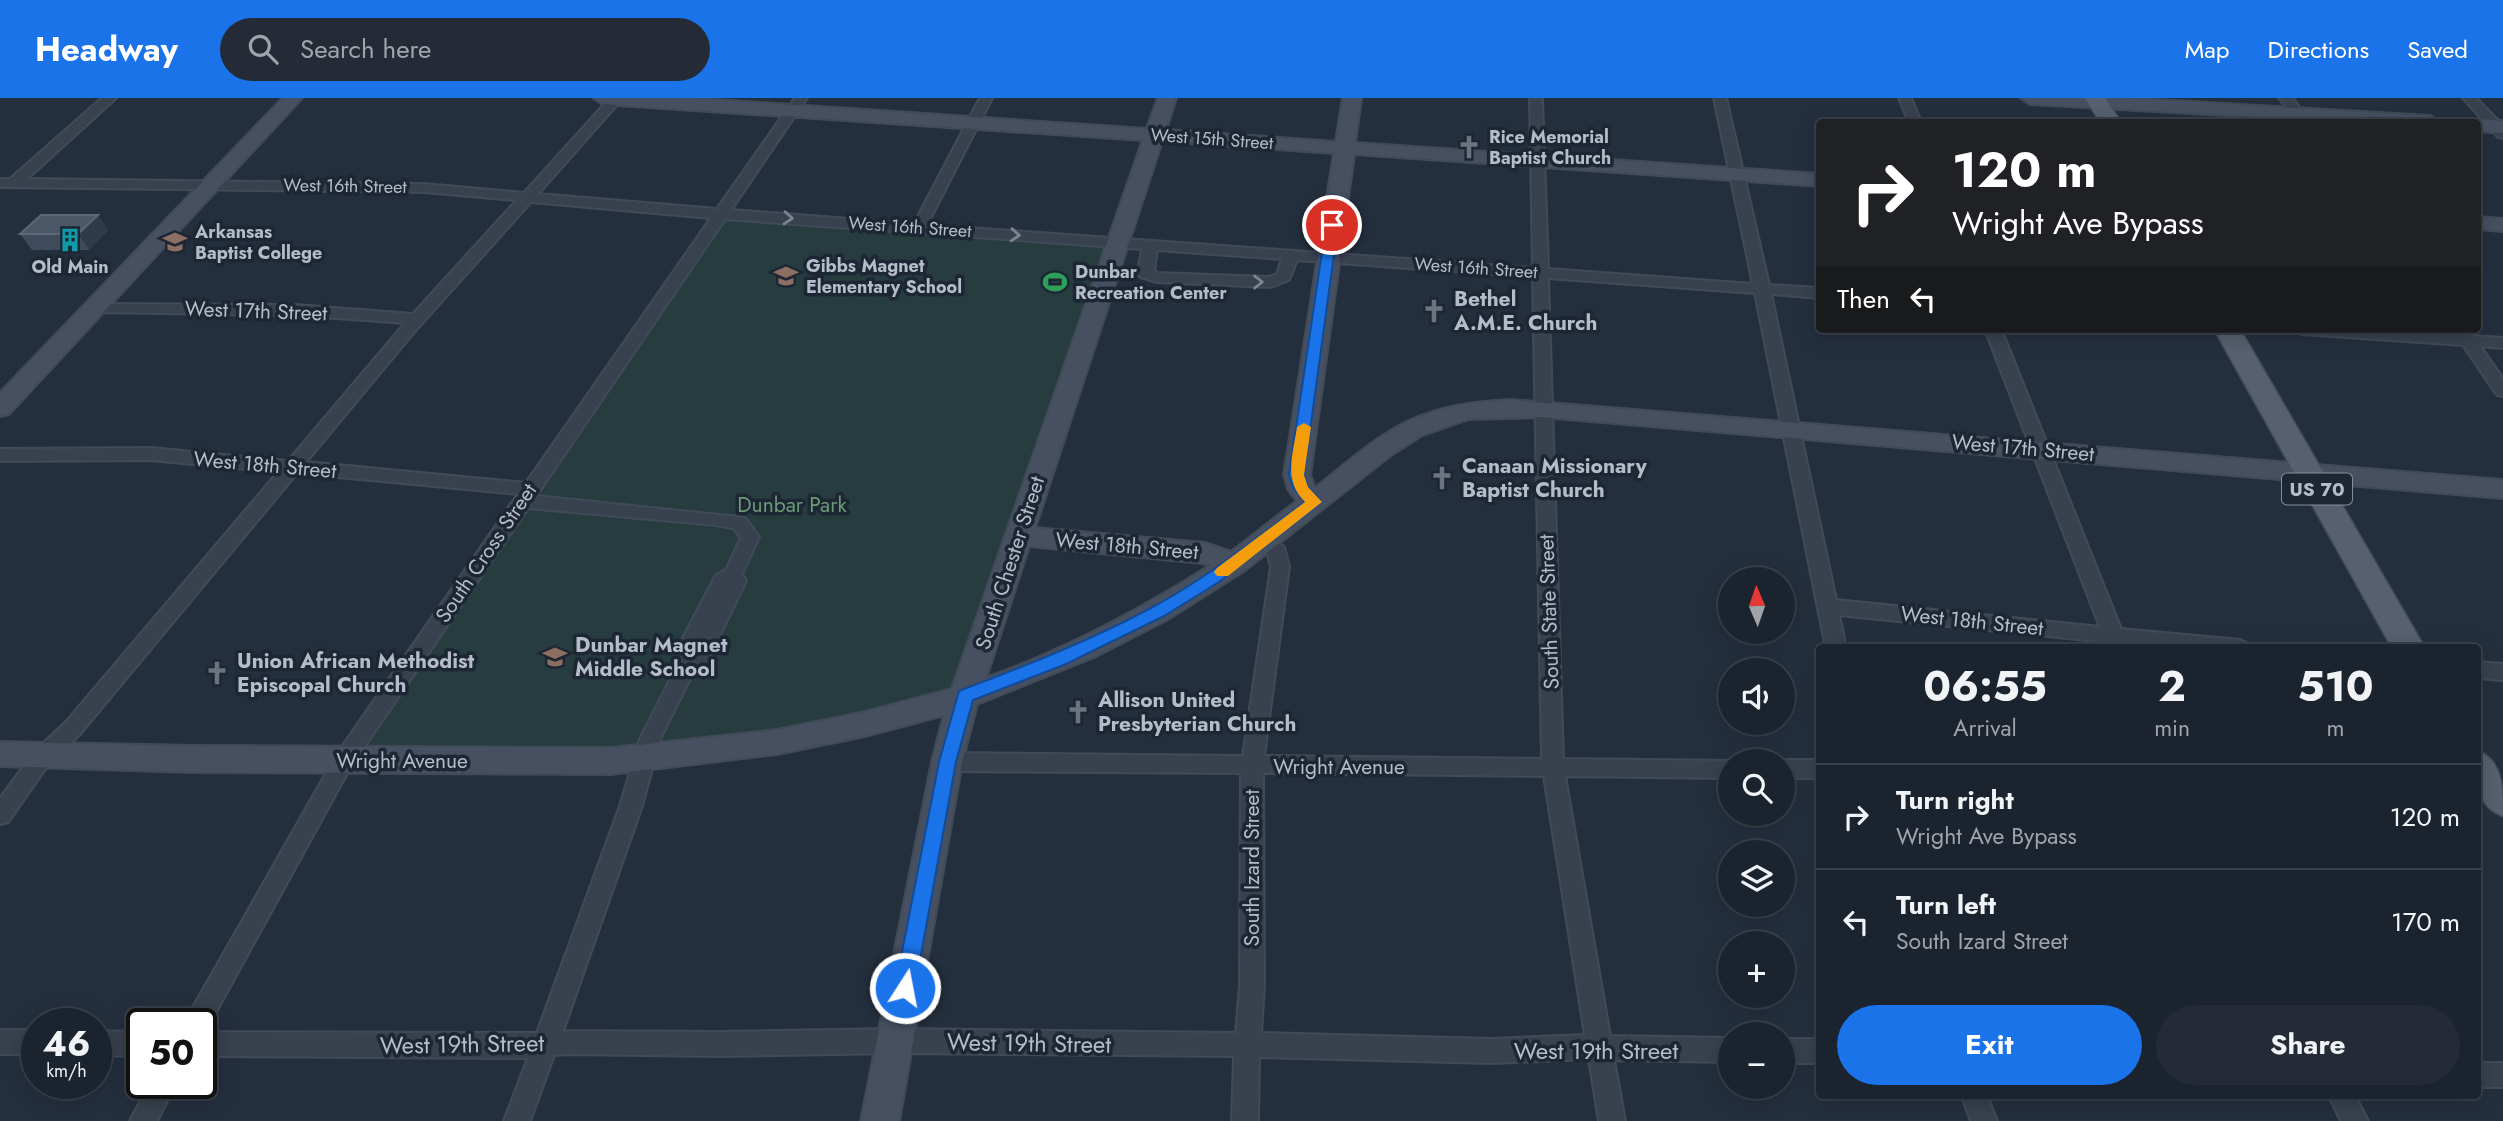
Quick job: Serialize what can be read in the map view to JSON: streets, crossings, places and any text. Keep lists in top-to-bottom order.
{
  "streets": {
    "main road": [
      "West 15th Street",
      "West 17th Street",
      "West 18th Street",
      "US 70",
      "South Chester Street",
      "Wright Avenue"
    ],
    "street": [
      "West 16th Street",
      "South Cross Street",
      "South State Street",
      "South Izard Street",
      "West 19th Street"
    ]
  },
  "crossings": [
    ["West 15th Street", "South Cross Street"],
    ["West 15th Street", "South Chester Street"],
    ["West 15th Street", "South State Street"],
    ["West 16th Street", "South Cross Street"],
    ["West 16th Street", "South Chester Street"],
    ["West 16th Street", "South State Street"],
    ["West 17th Street", "West 18th Street"],
    ["West 17th Street", "US 70"],
    ["West 17th Street", "South State Street"],
    ["West 17th Street", "Wright Avenue"],
    ["West 17th Street", "South Izard Street"],
    ["West 18th Street", "South Cross Street"],
    ["West 18th Street", "South Chester Street"],
    ["West 18th Street", "Wright Avenue"],
    ["South Cross Street", "Wright Avenue"],
    ["South Chester Street", "Wright Avenue"],
    ["South Chester Street", "West 19th Street"],
    ["South State Street", "Wright Avenue"],
    ["South State Street", "West 19th Street"],
    ["Wright Avenue", "South Izard Street"],
    ["South Izard Street", "West 19th Street"]
  ],
  "parks": ["Dunbar Park"],
  "places": {
    "church": [
      "Rice Memorial Baptist Church",
      "Bethel A.M.E. Church",
      "Canaan Missionary Baptist Church",
      "Union African Methodist Episcopal Church",
      "Allison United Presbyterian Church"
    ],
    "building": ["Old Main"],
    "school or university": ["Arkansas Baptist College", "Gibbs Magnet Elementary School", "Dunbar Magnet Middle School"],
    "sports": ["Dunbar Recreation Center"]
  },
  "north": "top",
  "page": {
    "header": "Headway",
    "search": "Search here",
    "nav": ["Map", "Directions", "Saved"],
    "turn": ["120 m", "Wright Ave Bypass"],
    "then": "Then",
    "map_buttons": ["+", "−"],
    "eta": [
      "06:55",
      "Arrival",
      "2",
      "min",
      "510",
      "m"
    ],
    "list": [
      {
        "name": "Turn right",
        "note": "Wright Ave Bypass",
        "value": "120 m"
      },
      {
        "name": "Turn left",
        "note": "South Izard Street",
        "value": "170 m"
      }
    ],
    "buttons": ["Exit", "Share"],
    "speed": "46 km/h",
    "limit": "50"
  }
}
